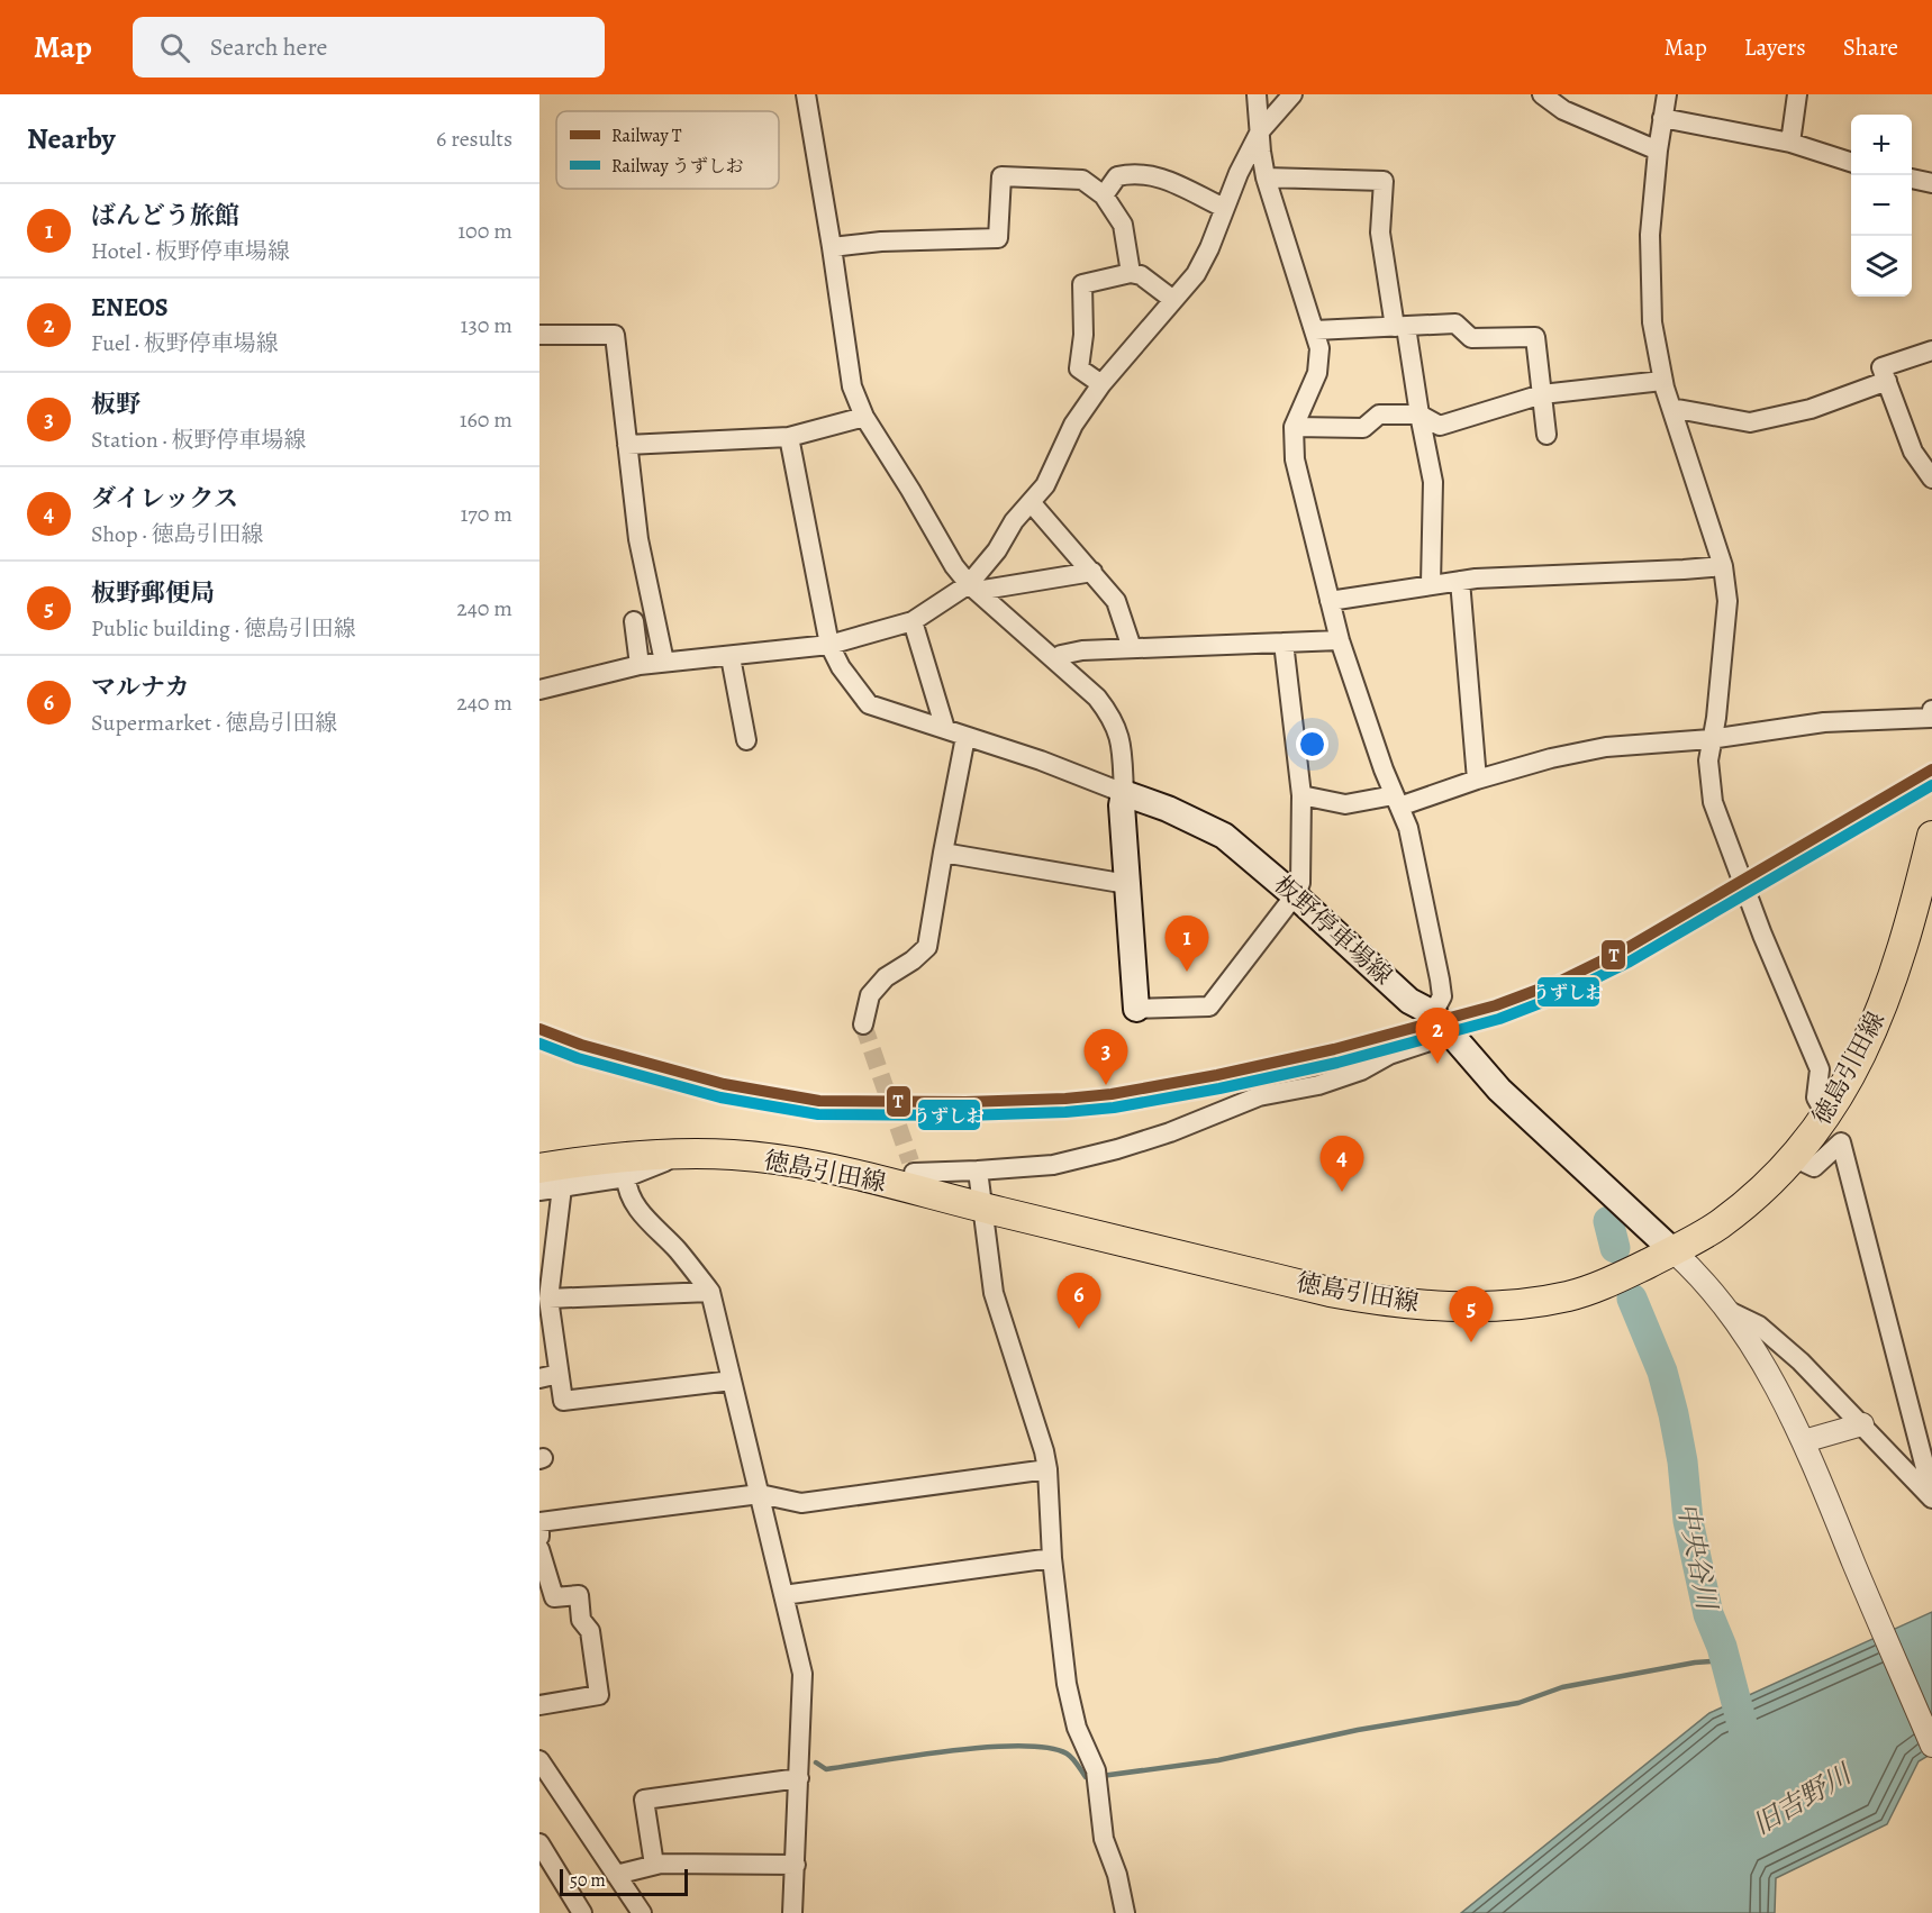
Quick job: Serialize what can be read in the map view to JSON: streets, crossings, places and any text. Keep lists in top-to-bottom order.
{
  "streets": {
    "main road": ["板野停車場線", "徳島引田線"]
  },
  "crossings": [
    ["板野停車場線", "徳島引田線"]
  ],
  "water": ["中央谷川", "旧吉野川"],
  "lines": ["rail line T", "rail line うずしお"],
  "legend": ["Railway T", "Railway うずしお"],
  "scale_bar": "50 m",
  "page": {
    "header": "Map",
    "search": "Search here",
    "nav": ["Map", "Layers", "Share"],
    "heading": ["Nearby", "6 results"],
    "map_buttons": ["+", "−"],
    "list": [
      {
        "mark": "1",
        "name": "ばんどう旅館",
        "note": "Hotel · 板野停車場線",
        "value": "100 m"
      },
      {
        "mark": "2",
        "name": "ENEOS",
        "note": "Fuel · 板野停車場線",
        "value": "130 m"
      },
      {
        "mark": "3",
        "name": "板野",
        "note": "Station · 板野停車場線",
        "value": "160 m"
      },
      {
        "mark": "4",
        "name": "ダイレックス",
        "note": "Shop · 徳島引田線",
        "value": "170 m"
      },
      {
        "mark": "5",
        "name": "板野郵便局",
        "note": "Public building · 徳島引田線",
        "value": "240 m"
      },
      {
        "mark": "6",
        "name": "マルナカ",
        "note": "Supermarket · 徳島引田線",
        "value": "240 m"
      }
    ],
    "pins": [
      "1",
      "2",
      "3",
      "4",
      "6",
      "5"
    ],
    "scale": "50 m"
  }
}
